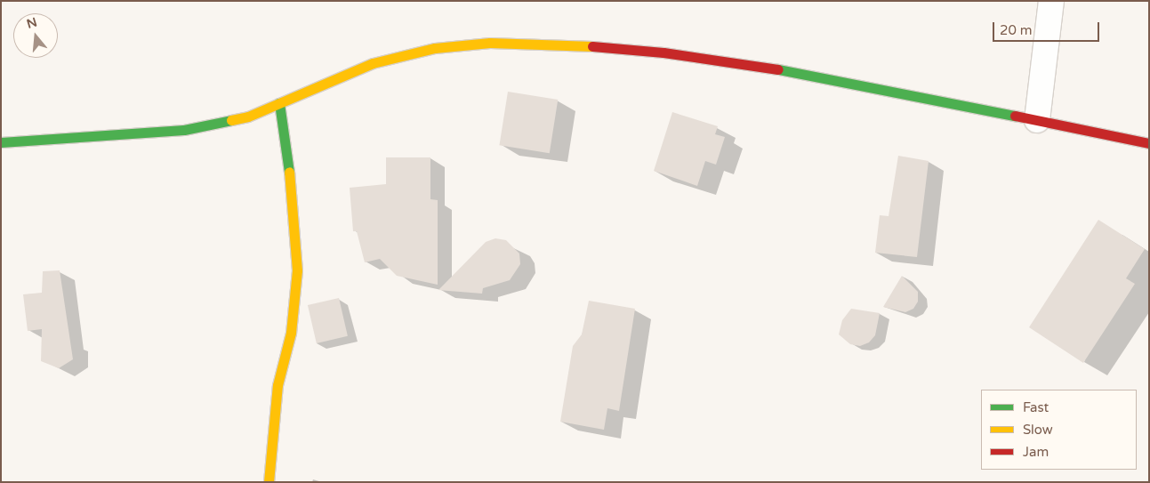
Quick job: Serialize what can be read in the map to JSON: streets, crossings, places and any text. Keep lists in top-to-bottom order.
{
  "legend": ["Fast", "Slow", "Jam"],
  "scale_bar": "20 m",
  "north": "top"
}
